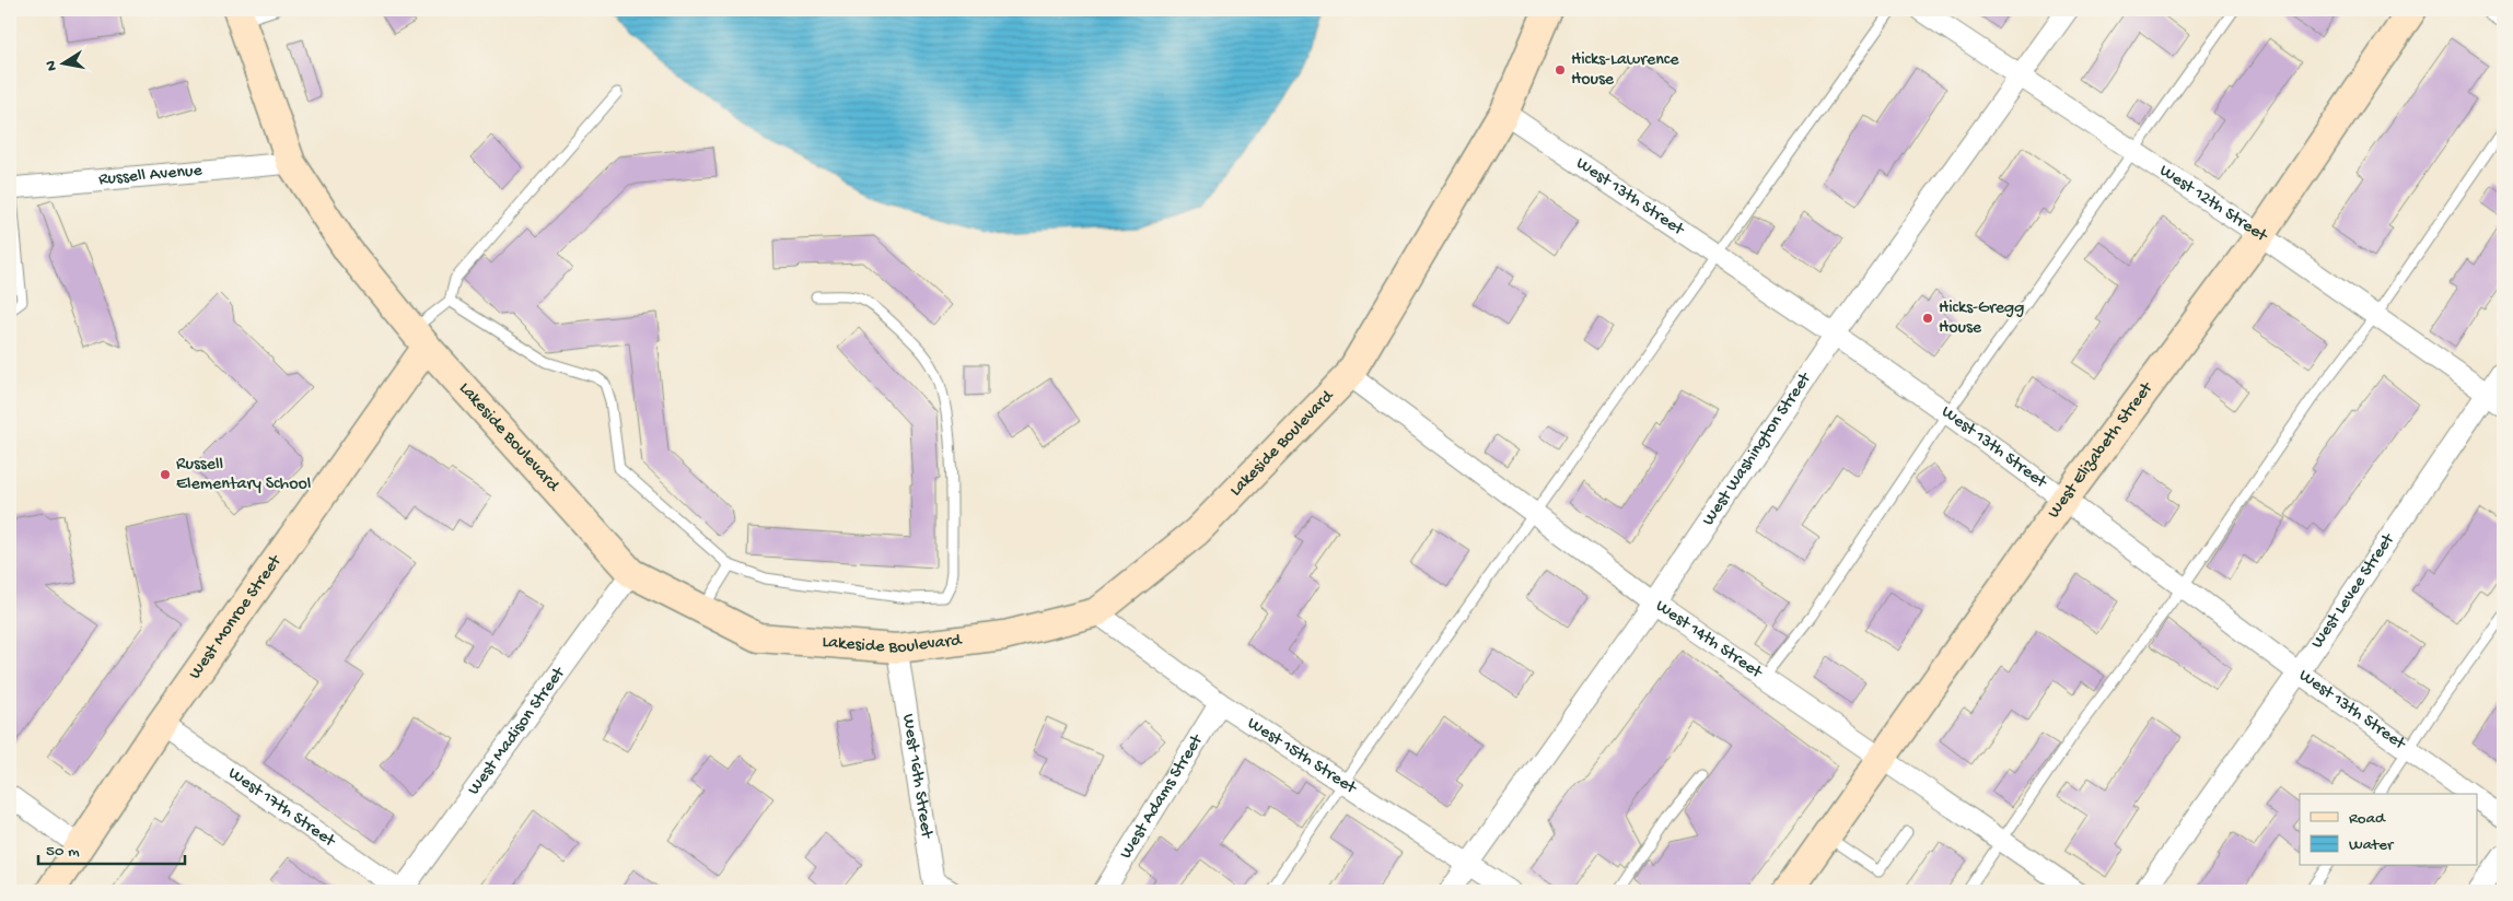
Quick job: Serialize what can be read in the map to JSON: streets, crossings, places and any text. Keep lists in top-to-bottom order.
{
  "streets": {
    "street": [
      "Russell Avenue",
      "West 13th Street",
      "West 12th Street",
      "Lakeside Boulevard",
      "West Washington Street",
      "West Elizabeth Street",
      "West Levee Street",
      "West Monroe Street",
      "West 14th Street",
      "West Madison Street",
      "West 15th Street",
      "West 16th Street",
      "West Adams Street",
      "West 17th Street"
    ]
  },
  "crossings": [
    ["Russell Avenue", "Lakeside Boulevard"],
    ["West 13th Street", "Lakeside Boulevard"],
    ["West 13th Street", "West Washington Street"],
    ["West 13th Street", "West Elizabeth Street"],
    ["West 13th Street", "West Levee Street"],
    ["West 12th Street", "West Washington Street"],
    ["West 12th Street", "West Elizabeth Street"],
    ["West 12th Street", "West Levee Street"],
    ["Lakeside Boulevard", "West Monroe Street"],
    ["Lakeside Boulevard", "West 14th Street"],
    ["Lakeside Boulevard", "West Madison Street"],
    ["Lakeside Boulevard", "West 15th Street"],
    ["Lakeside Boulevard", "West 16th Street"],
    ["West Washington Street", "West 14th Street"],
    ["West Washington Street", "West 15th Street"],
    ["West Elizabeth Street", "West 14th Street"],
    ["West Monroe Street", "West 17th Street"],
    ["West Madison Street", "West 17th Street"],
    ["West 15th Street", "West Adams Street"]
  ],
  "places": ["Hicks-Lawrence House", "Hicks-Gregg House", "Russell Elementary School"],
  "legend": ["Road", "Water"],
  "scale_bar": "50 m",
  "north": "left"
}
